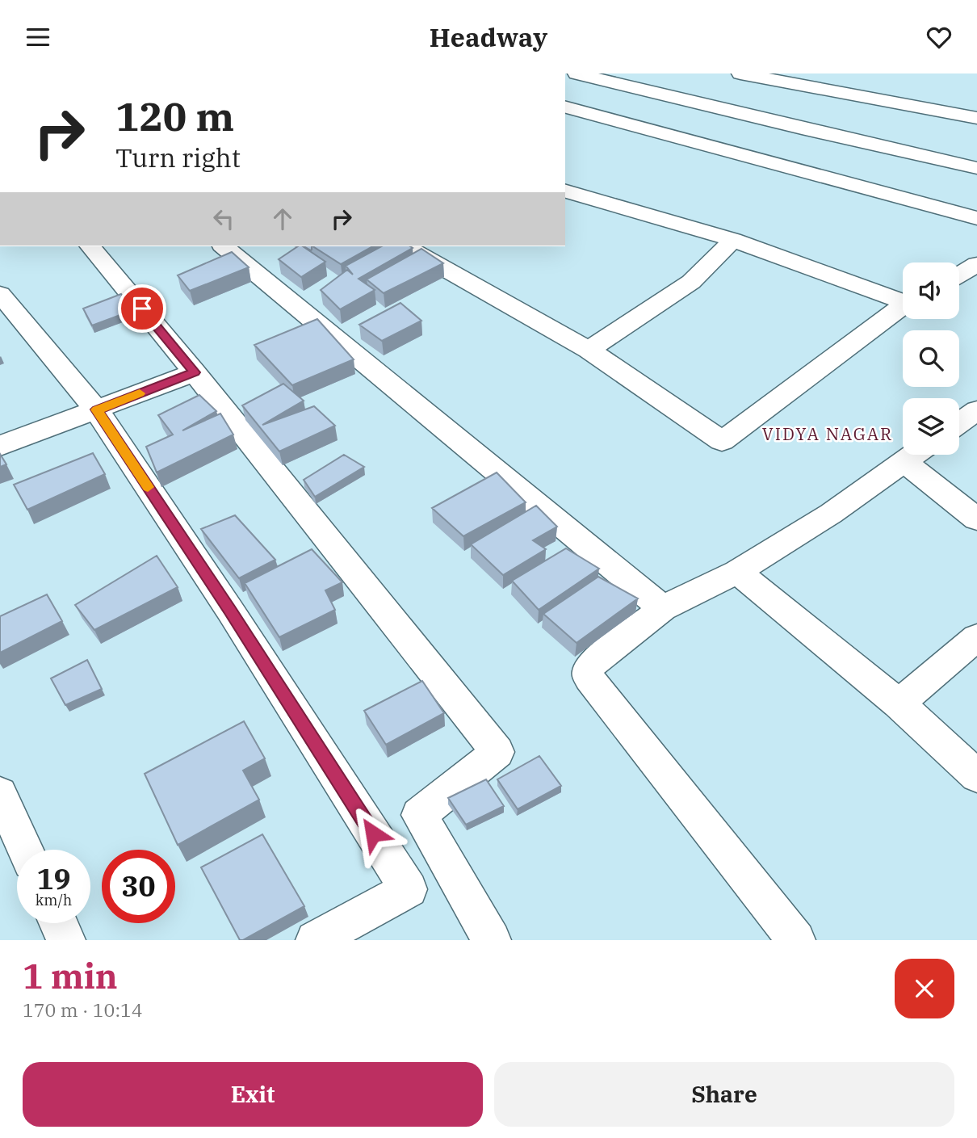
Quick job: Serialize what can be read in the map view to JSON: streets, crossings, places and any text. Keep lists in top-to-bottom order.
{
  "districts": ["VIDYA NAGAR"],
  "page": {
    "header": "Headway",
    "turn": ["120 m", "Turn right"],
    "speed": "19 km/h",
    "limit": "30",
    "heading": ["1 min", "170 m · 10:14"],
    "buttons": ["Exit", "Share"]
  }
}
